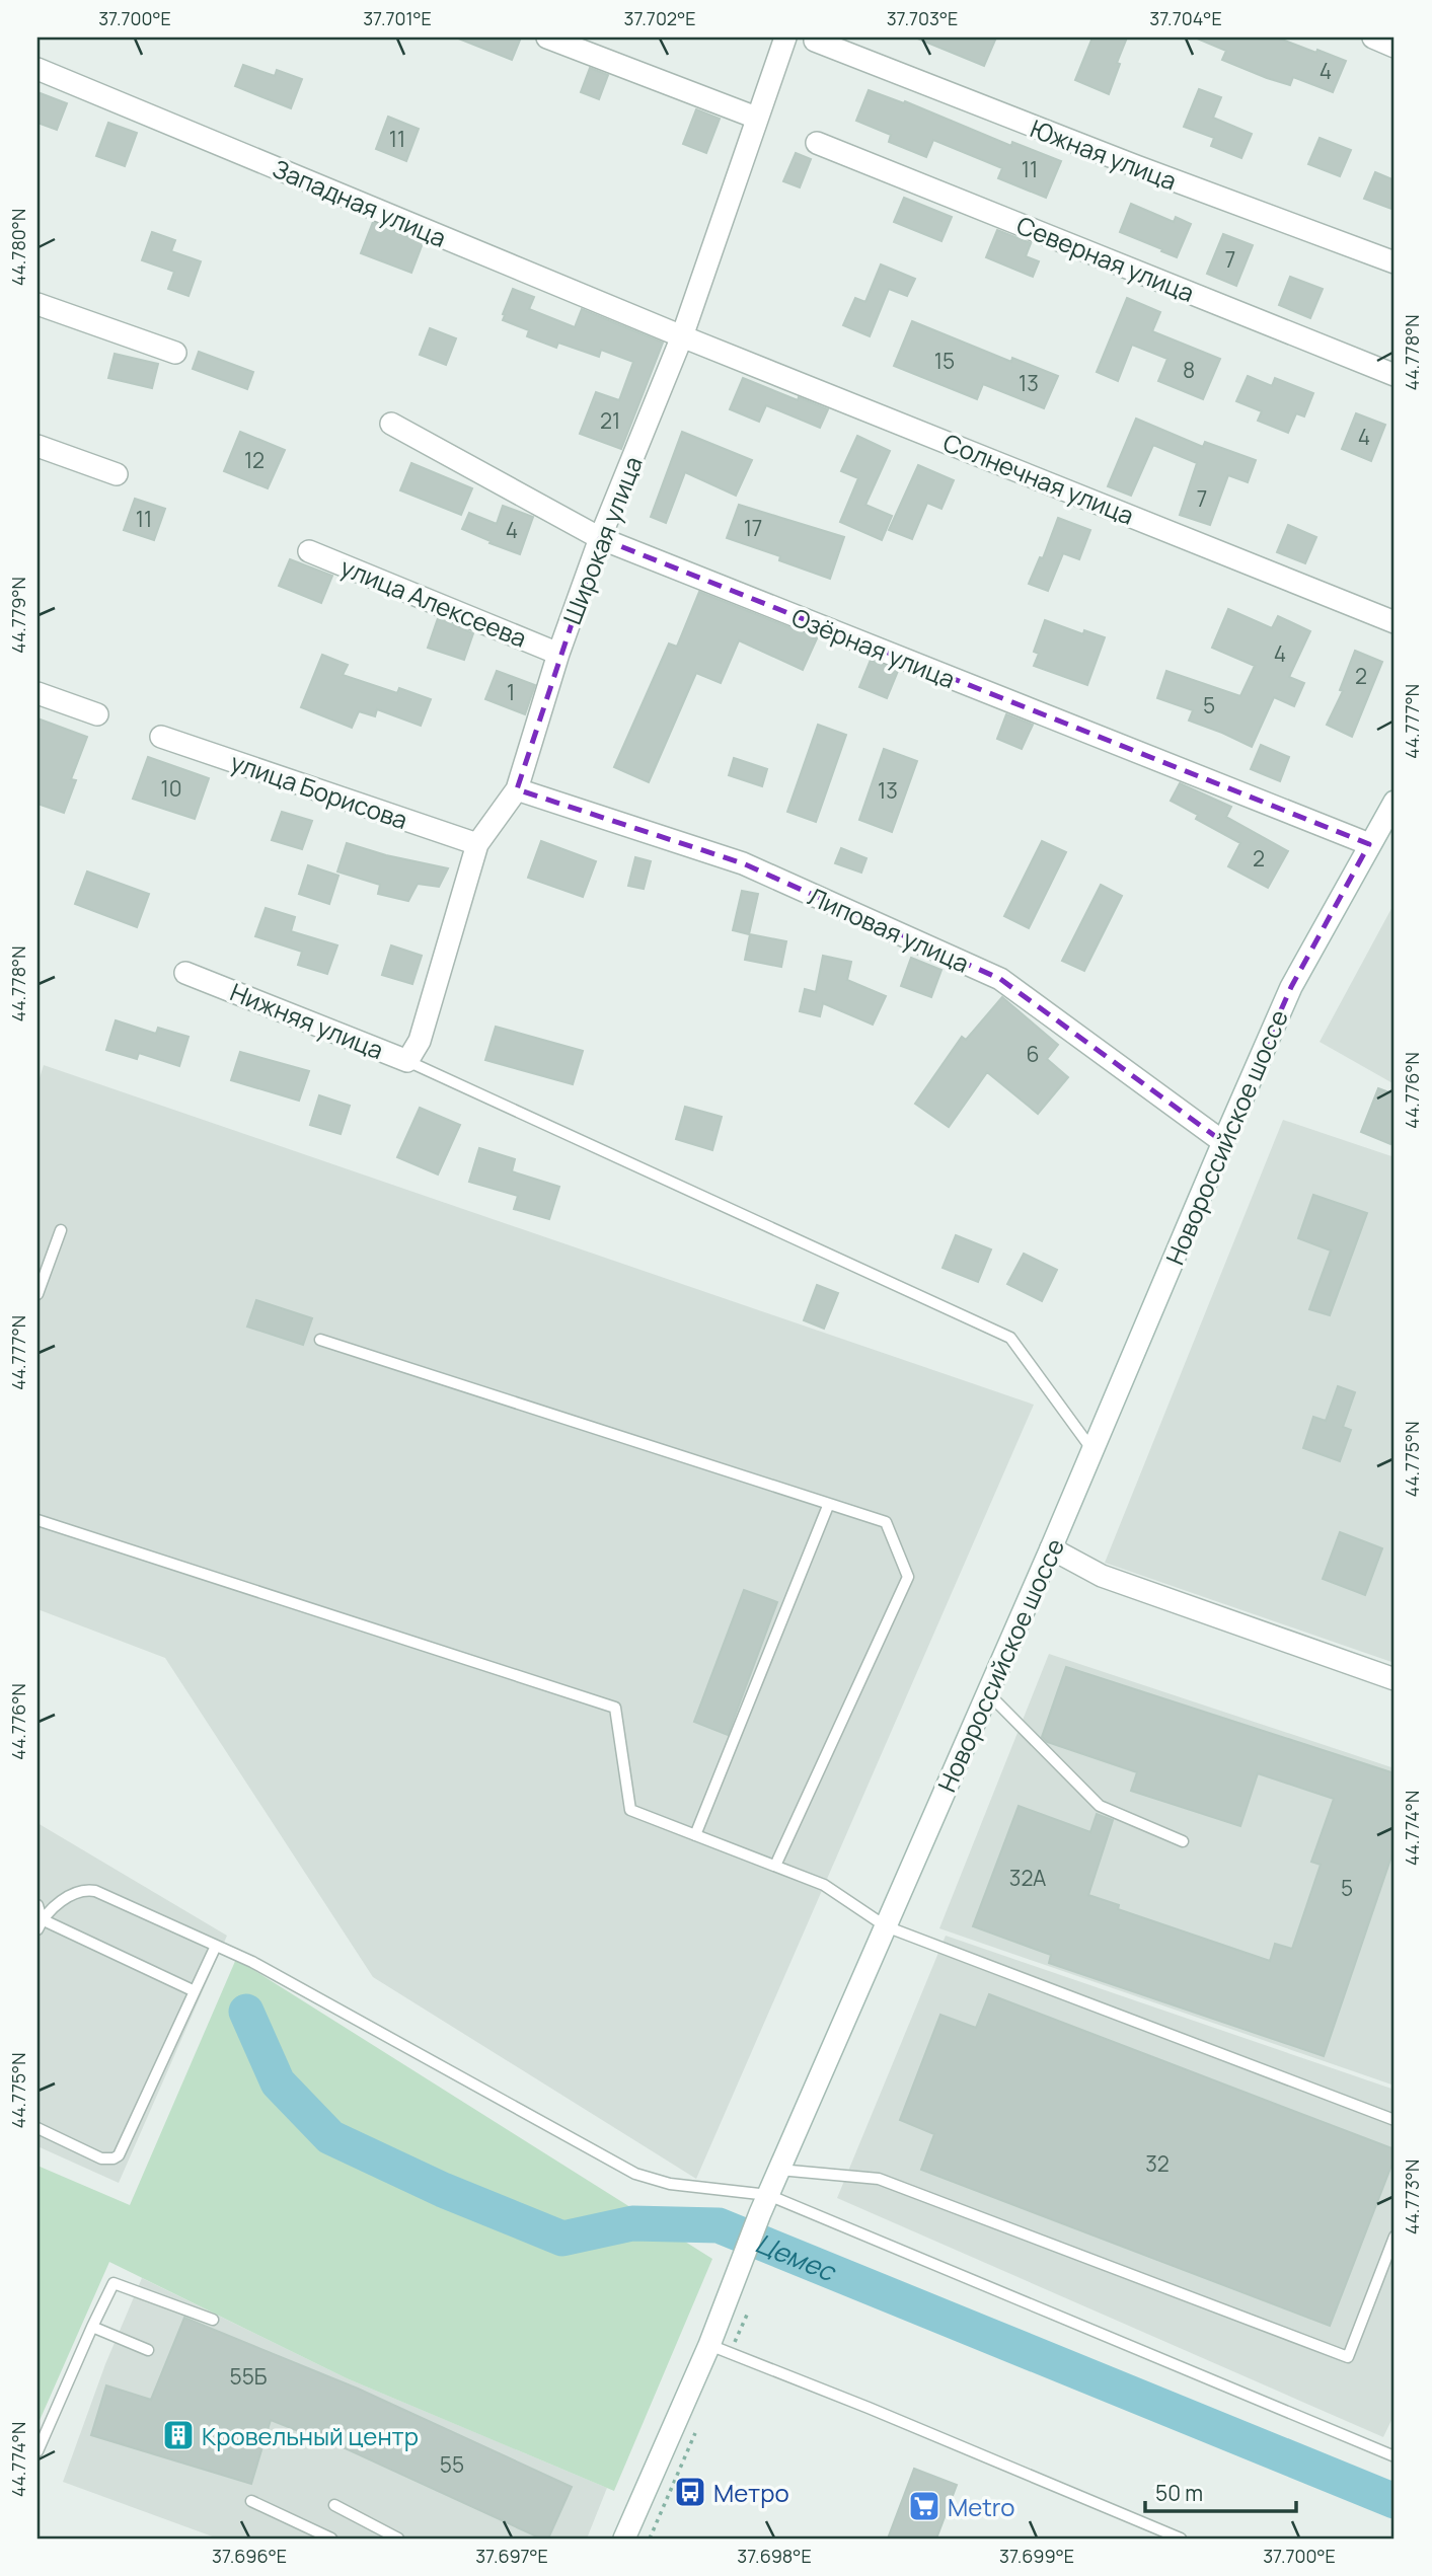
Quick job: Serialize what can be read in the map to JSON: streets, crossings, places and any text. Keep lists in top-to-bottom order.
{
  "streets": {
    "street": [
      "Южная улица",
      "Западная улица",
      "Северная улица",
      "Солнечная улица",
      "Широкая улица",
      "улица Алексеева",
      "Озёрная улица",
      "улица Борисова",
      "Липовая улица",
      "Нижняя улица",
      "Новороссийское шоссе"
    ]
  },
  "crossings": [
    ["Западная улица", "Солнечная улица"],
    ["Западная улица", "Широкая улица"],
    ["Солнечная улица", "Широкая улица"],
    ["Широкая улица", "улица Алексеева"],
    ["Широкая улица", "Озёрная улица"],
    ["Широкая улица", "улица Борисова"],
    ["Широкая улица", "Липовая улица"],
    ["Широкая улица", "Нижняя улица"],
    ["Озёрная улица", "Новороссийское шоссе"],
    ["Липовая улица", "Новороссийское шоссе"]
  ],
  "water": ["Цемес"],
  "places": {
    "building": ["Кровельный центр"],
    "bus stop": ["Метро"],
    "supermarket": ["Metro"]
  },
  "house_numbers": [
    "4",
    "11",
    "11",
    "7",
    "15",
    "8",
    "13",
    "21",
    "4",
    "12",
    "7",
    "11",
    "17",
    "4",
    "4",
    "2",
    "1",
    "5",
    "10",
    "13",
    "2",
    "6",
    "32А",
    "5",
    "32",
    "55Б",
    "55"
  ],
  "scale_bar": "50 m",
  "coordinates": [
    "37.700°E",
    "37.701°E",
    "37.702°E",
    "37.703°E",
    "37.704°E",
    "44.780°N",
    "44.778°N",
    "44.779°N",
    "44.777°N",
    "44.776°N",
    "44.775°N",
    "44.774°N",
    "44.773°N",
    "37.696°E",
    "37.697°E",
    "37.698°E",
    "37.699°E"
  ]
}
